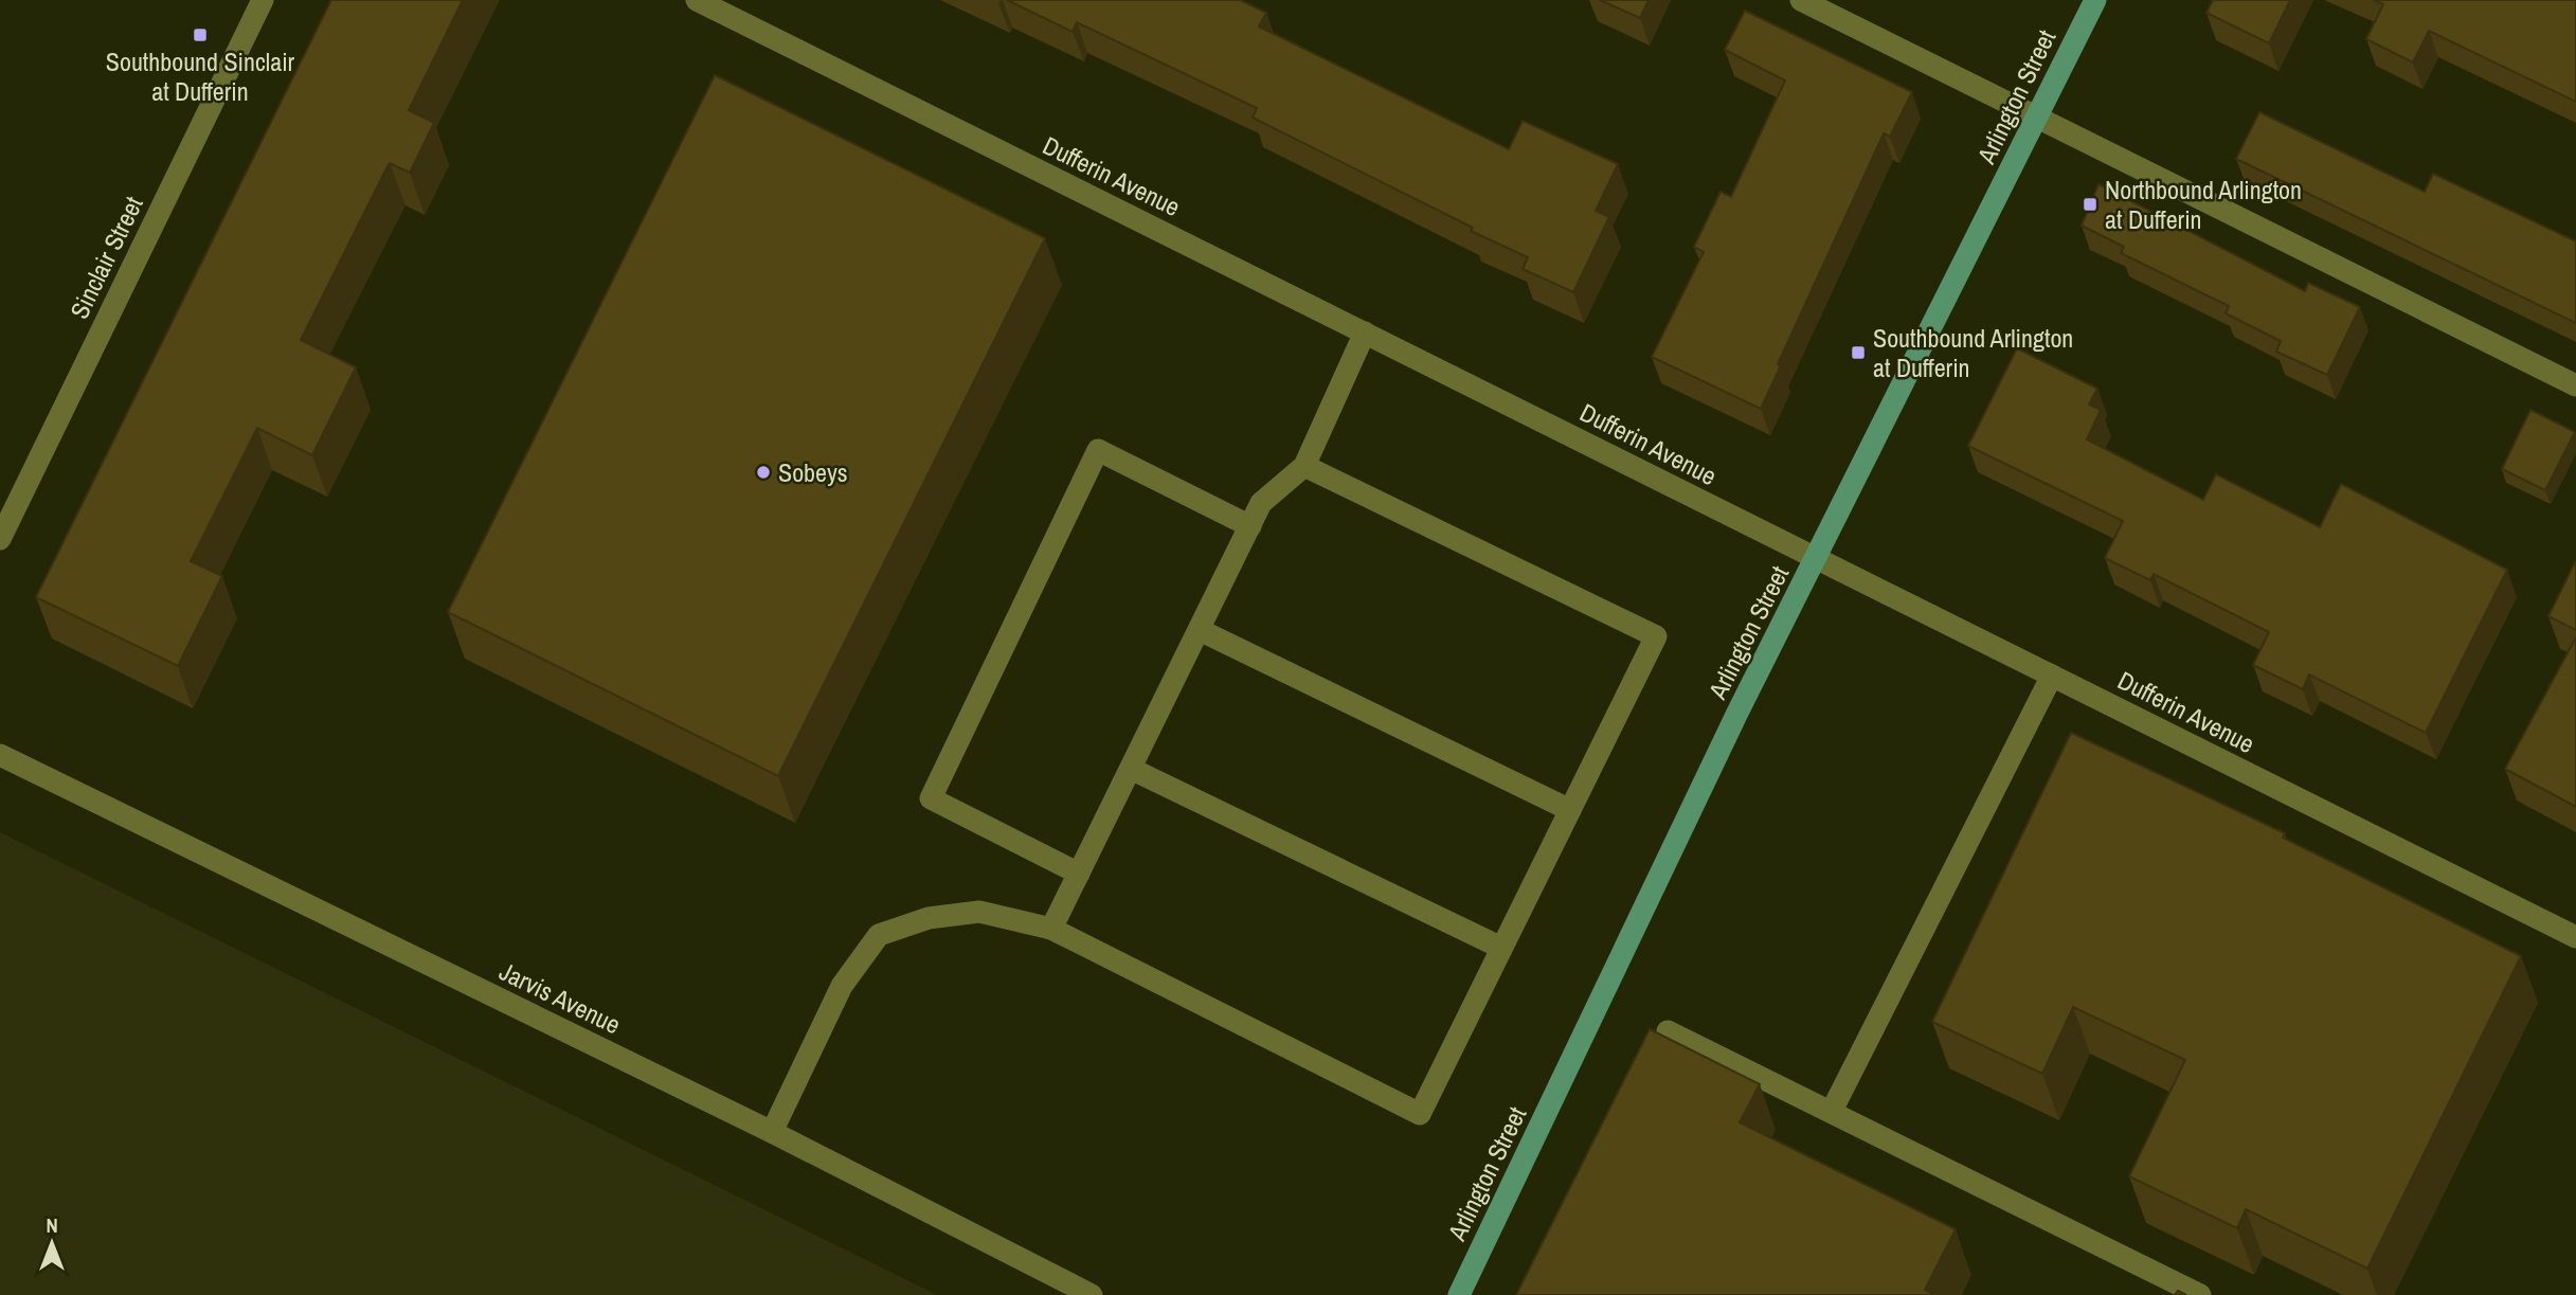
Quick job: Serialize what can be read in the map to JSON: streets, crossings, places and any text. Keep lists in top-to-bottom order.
{
  "streets": {
    "main road": ["Arlington Street"],
    "street": ["Dufferin Avenue", "Sinclair Street", "Jarvis Avenue"]
  },
  "crossings": [
    ["Arlington Street", "Dufferin Avenue"]
  ],
  "places": {
    "transit": ["Southbound Sinclair at Dufferin", "Northbound Arlington at Dufferin", "Southbound Arlington at Dufferin"],
    "other": ["Sobeys"]
  },
  "north": "top"
}
